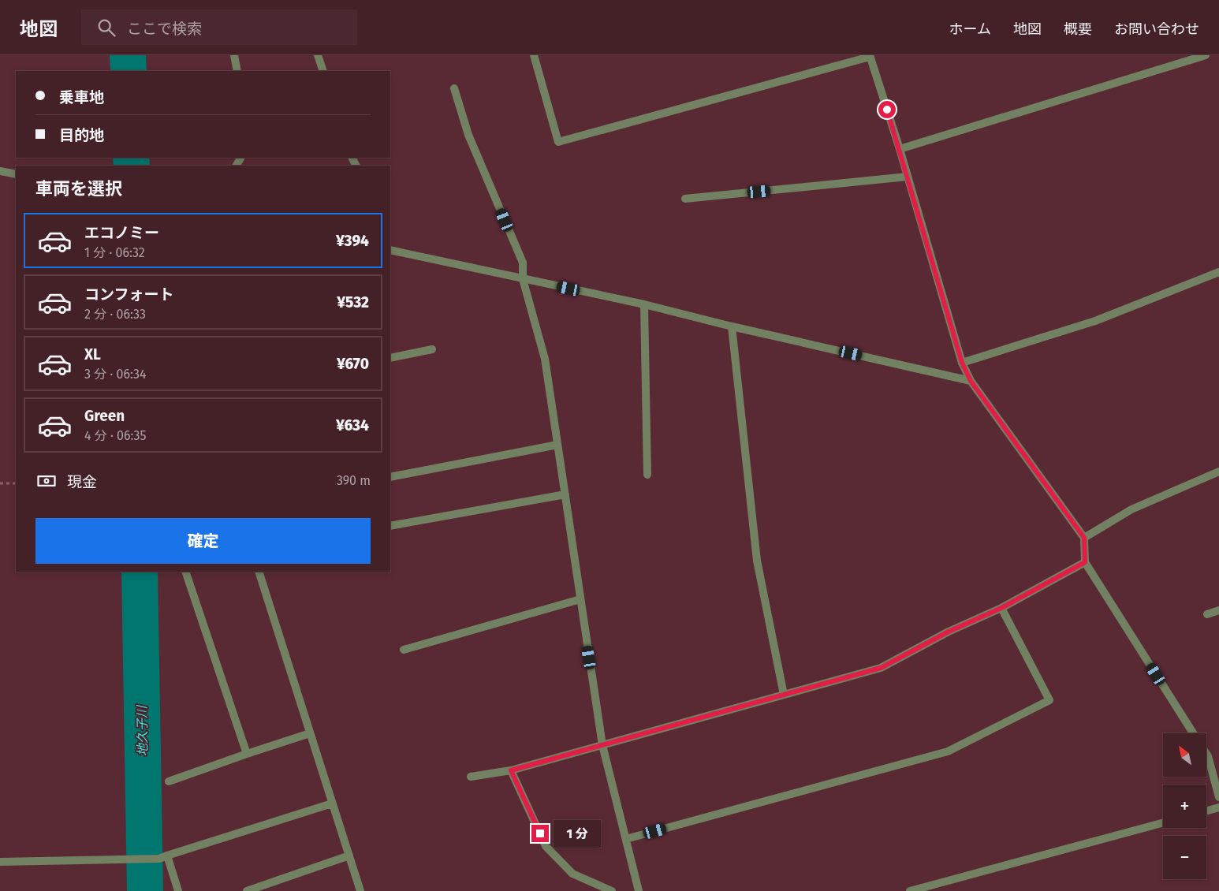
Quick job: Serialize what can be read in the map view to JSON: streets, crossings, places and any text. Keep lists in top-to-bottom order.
{
  "water": ["地久子川"],
  "north": "top left",
  "page": {
    "header": "地図",
    "search": "ここで検索",
    "nav": [
      "ホーム",
      "地図",
      "概要",
      "お問い合わせ"
    ],
    "banner": ["乗車地", "目的地"],
    "heading": "車両を選択",
    "list": [
      {
        "name": "エコノミー",
        "note": "1 分 · 06:32",
        "value": "¥394"
      },
      {
        "name": "コンフォート",
        "note": "2 分 · 06:33",
        "value": "¥532"
      },
      {
        "name": "XL",
        "note": "3 分 · 06:34",
        "value": "¥670"
      },
      {
        "name": "Green",
        "note": "4 分 · 06:35",
        "value": "¥634"
      }
    ],
    "pay": ["現金", "390 m"],
    "buttons": "確定",
    "map_buttons": ["+", "−"],
    "bubble": "1 分"
  }
}
